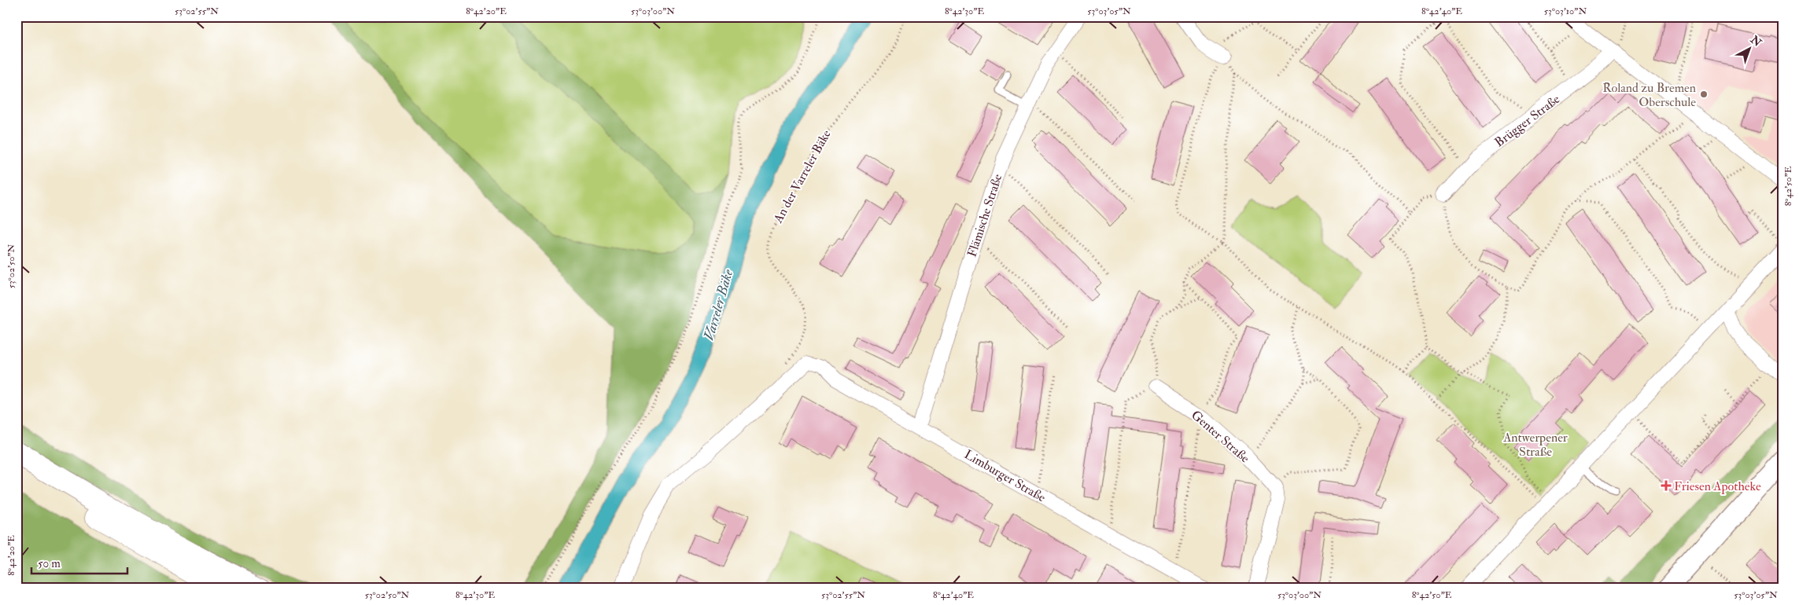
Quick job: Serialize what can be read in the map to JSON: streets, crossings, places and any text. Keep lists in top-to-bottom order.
{
  "streets": {
    "street": [
      "Brügger Straße",
      "Flämische Straße",
      "Genter Straße",
      "Limburger Straße"
    ],
    "path": ["An der Varreler Bäke"]
  },
  "crossings": [
    ["Flämische Straße", "Limburger Straße"]
  ],
  "water": ["Varreler Bäke"],
  "parks": ["Antwerpener Straße"],
  "places": {
    "other": ["Roland zu Bremen Oberschule"],
    "health": ["Friesen Apotheke"]
  },
  "scale_bar": "50 m",
  "north": "top right",
  "coordinates": [
    "53°02'55\"N",
    "8°42'20\"E",
    "53°03'00\"N",
    "8°42'30\"E",
    "53°03'05\"N",
    "8°42'40\"E",
    "53°03'10\"N",
    "8°42'50\"E",
    "53°02'50\"N"
  ]
}
